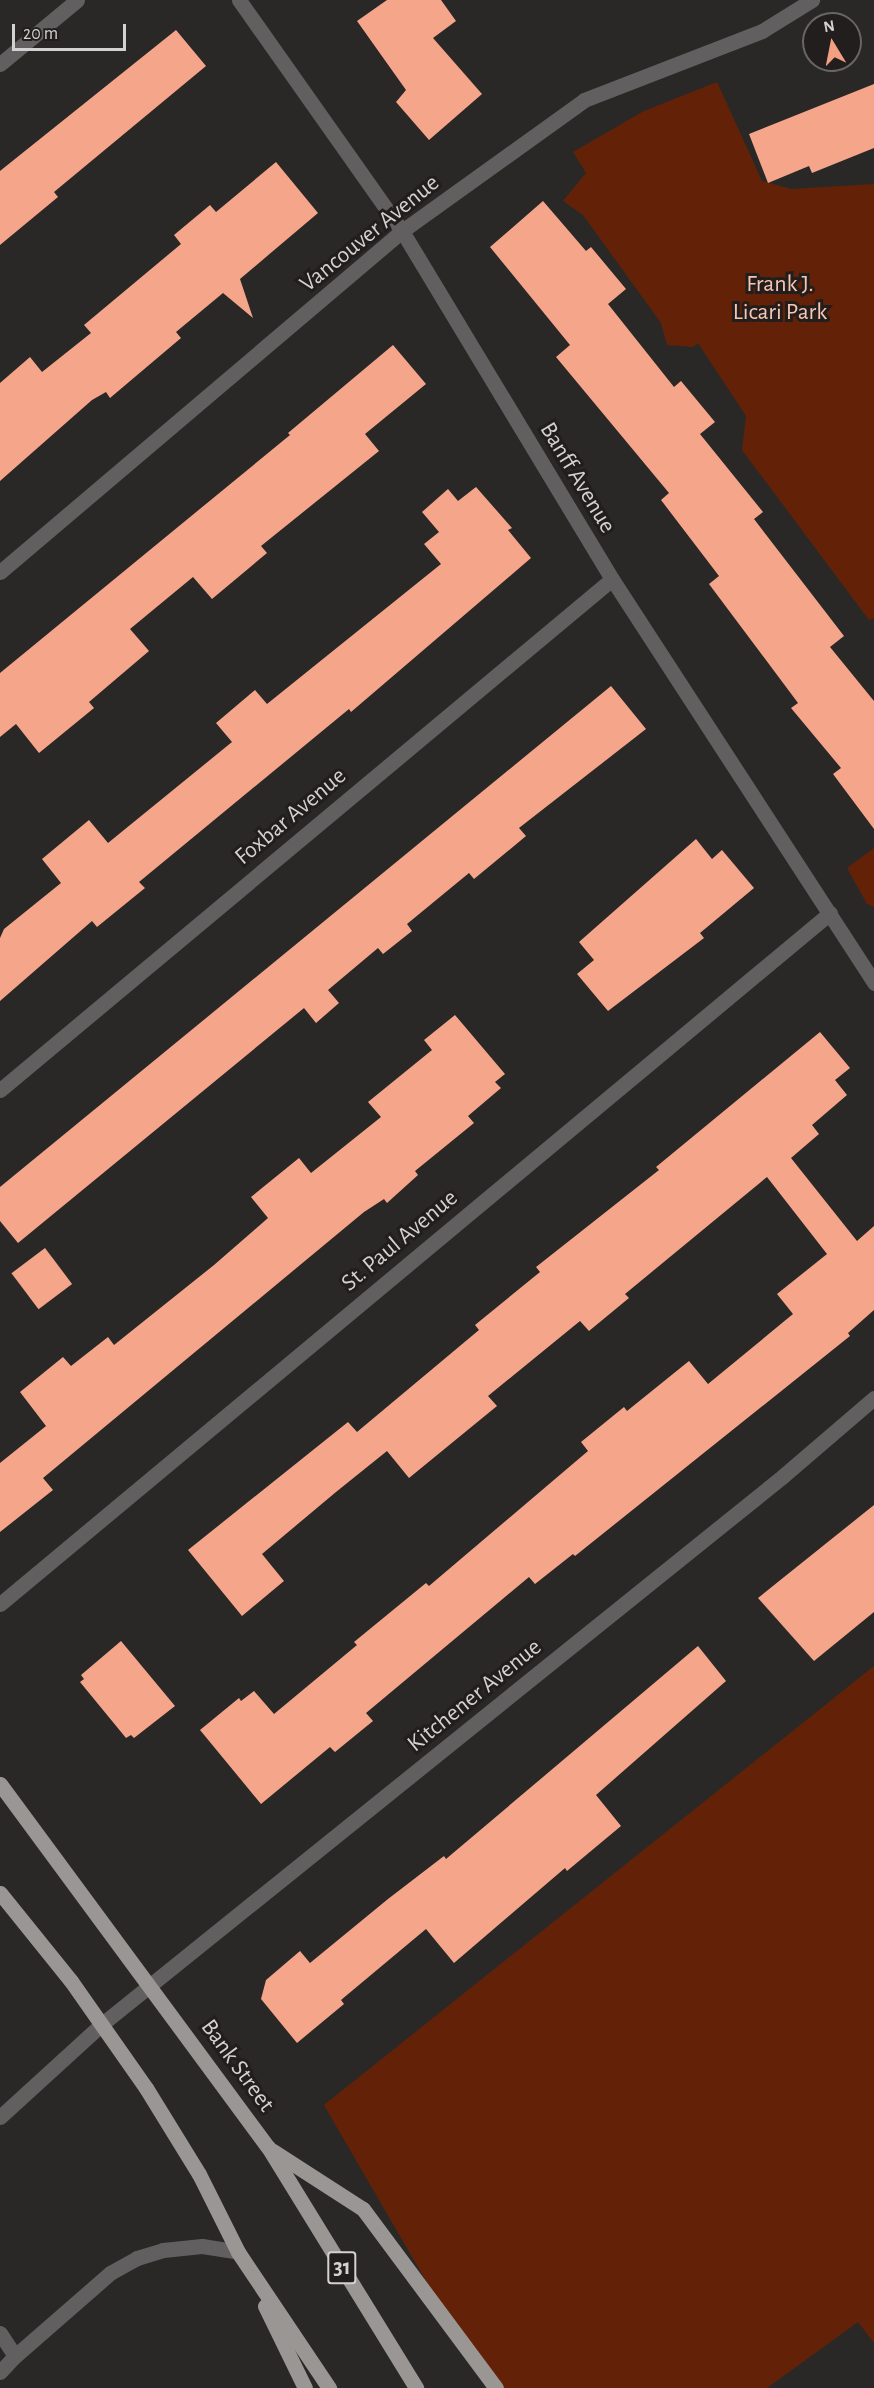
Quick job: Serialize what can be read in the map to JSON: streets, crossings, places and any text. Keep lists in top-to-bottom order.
{
  "streets": {
    "main road": ["Bank Street", "31"],
    "street": [
      "Vancouver Avenue",
      "Banff Avenue",
      "Foxbar Avenue",
      "St. Paul Avenue",
      "Kitchener Avenue"
    ]
  },
  "crossings": [
    ["Vancouver Avenue", "Banff Avenue"],
    ["Banff Avenue", "Foxbar Avenue"],
    ["Banff Avenue", "St. Paul Avenue"],
    ["Kitchener Avenue", "Bank Street"]
  ],
  "parks": ["Frank J. Licari Park"],
  "scale_bar": "20 m",
  "north": "top"
}
